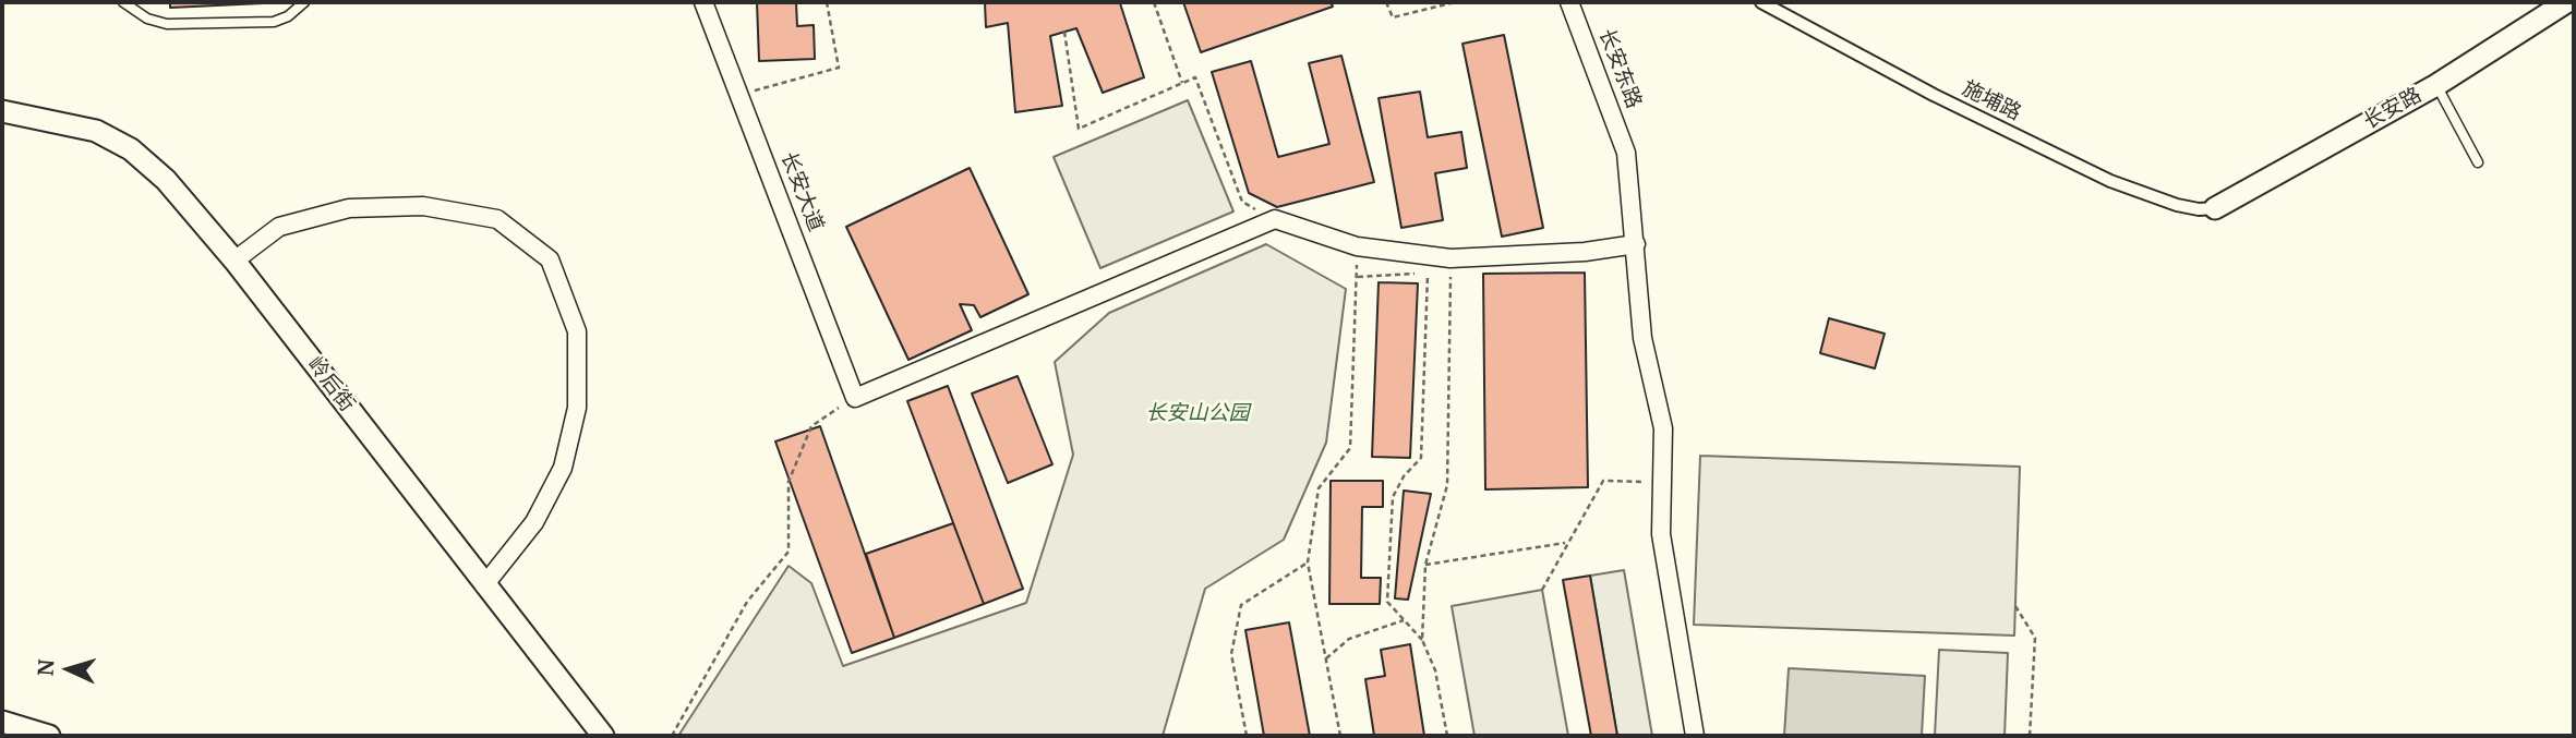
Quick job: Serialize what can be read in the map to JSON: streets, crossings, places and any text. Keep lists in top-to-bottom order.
{
  "streets": {
    "street": [
      "长安东路",
      "施埔路",
      "长安路",
      "长安大道",
      "岭后街"
    ]
  },
  "crossings": [
    ["施埔路", "长安路"]
  ],
  "parks": ["长安山公园"],
  "north": "left"
}
